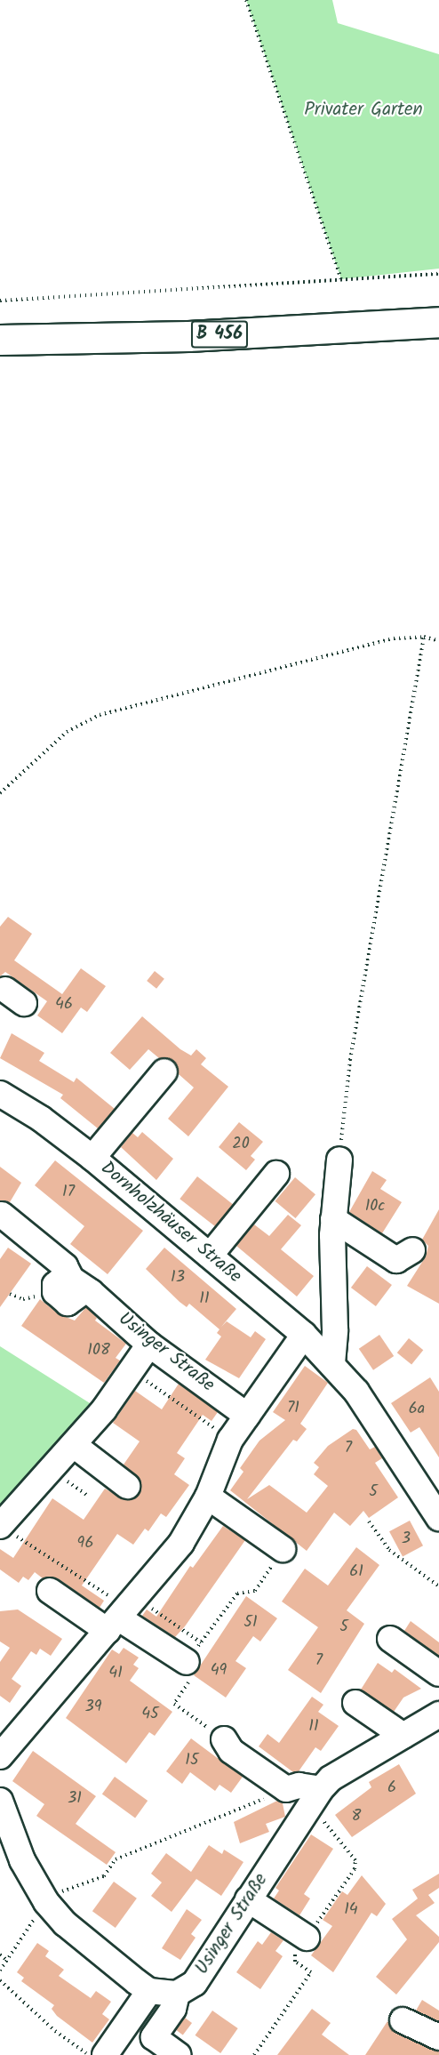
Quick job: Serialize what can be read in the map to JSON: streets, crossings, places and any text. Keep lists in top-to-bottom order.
{
  "streets": {
    "main road": ["B 456"],
    "street": ["Dornholzhäuser Straße", "Usinger Straße"]
  },
  "parks": ["Privater Garten"],
  "house_numbers": [
    "46",
    "20",
    "17",
    "10c",
    "13",
    "11",
    "108",
    "71",
    "6a",
    "7",
    "5",
    "3",
    "96",
    "61",
    "51",
    "5",
    "7",
    "49",
    "41",
    "39",
    "45",
    "11",
    "15",
    "6",
    "31",
    "8",
    "14"
  ]
}
